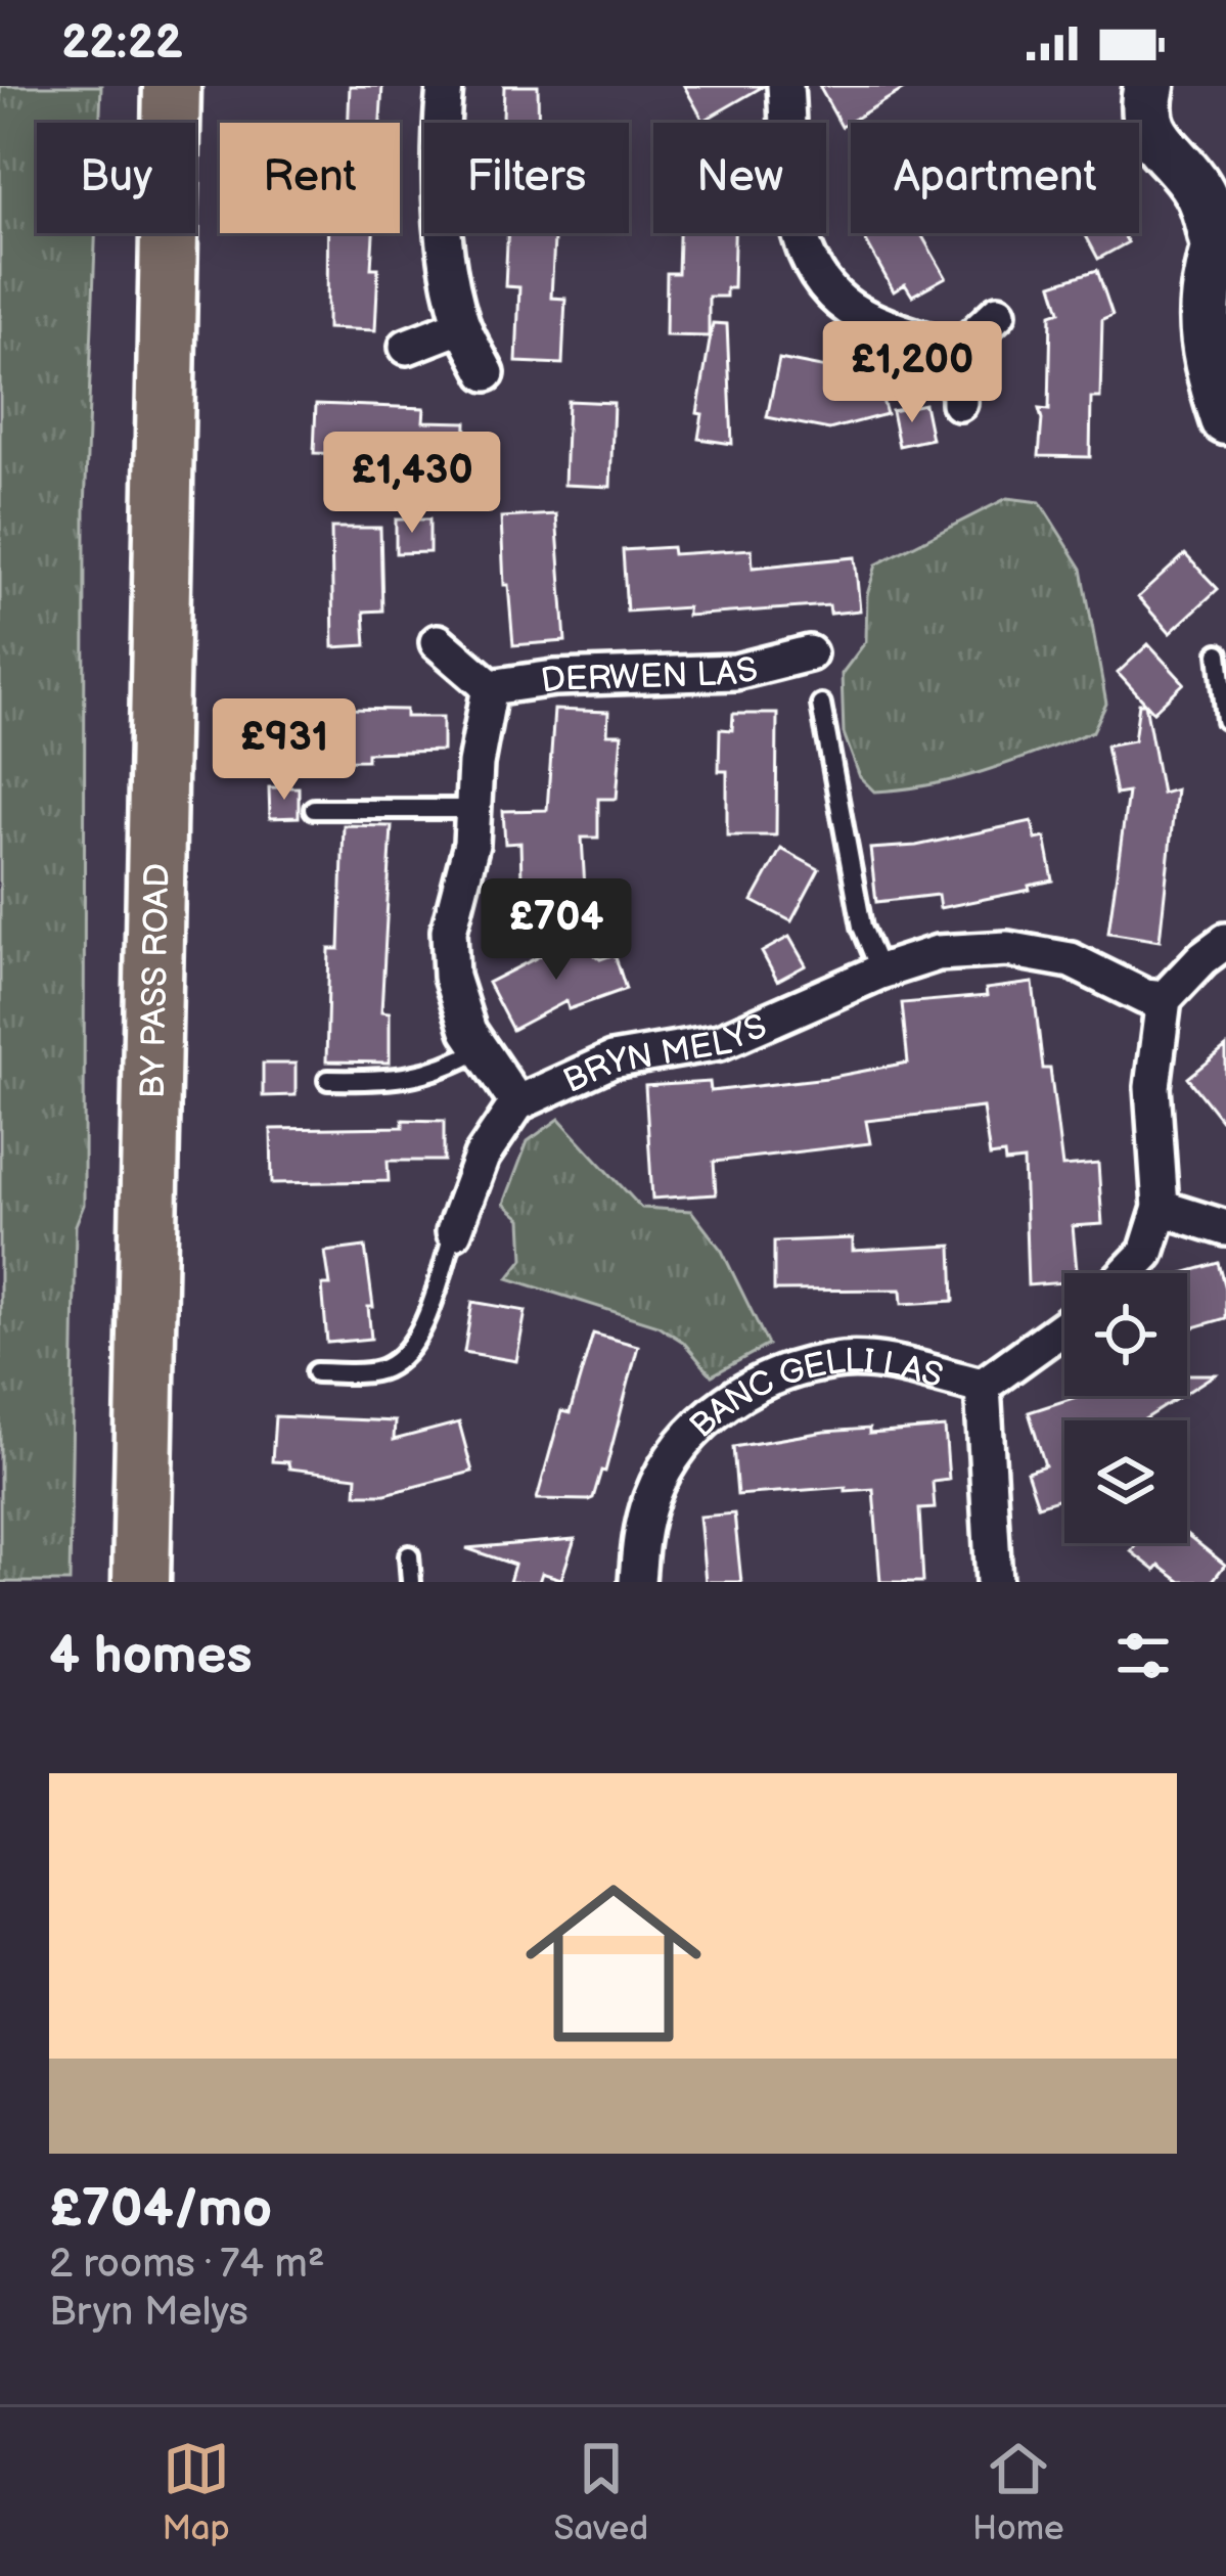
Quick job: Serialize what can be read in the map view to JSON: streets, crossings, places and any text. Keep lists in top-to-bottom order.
{
  "streets": {
    "main road": ["BY PASS ROAD"],
    "street": ["DERWEN LAS", "BRYN MELYS", "BANC GELLI LAS"]
  },
  "page": {
    "status": "22:22",
    "chip": [
      "Buy",
      "Rent",
      "Filters",
      "New",
      "Apartment"
    ],
    "price": [
      "£1,200",
      "£1,430",
      "£931",
      "£704"
    ],
    "heading": "4 homes",
    "list": [
      {
        "name": "£704/mo",
        "note": "2 rooms · 74 m² · Bryn Melys"
      }
    ],
    "tabs": ["Map", "Saved", "Home"]
  }
}
